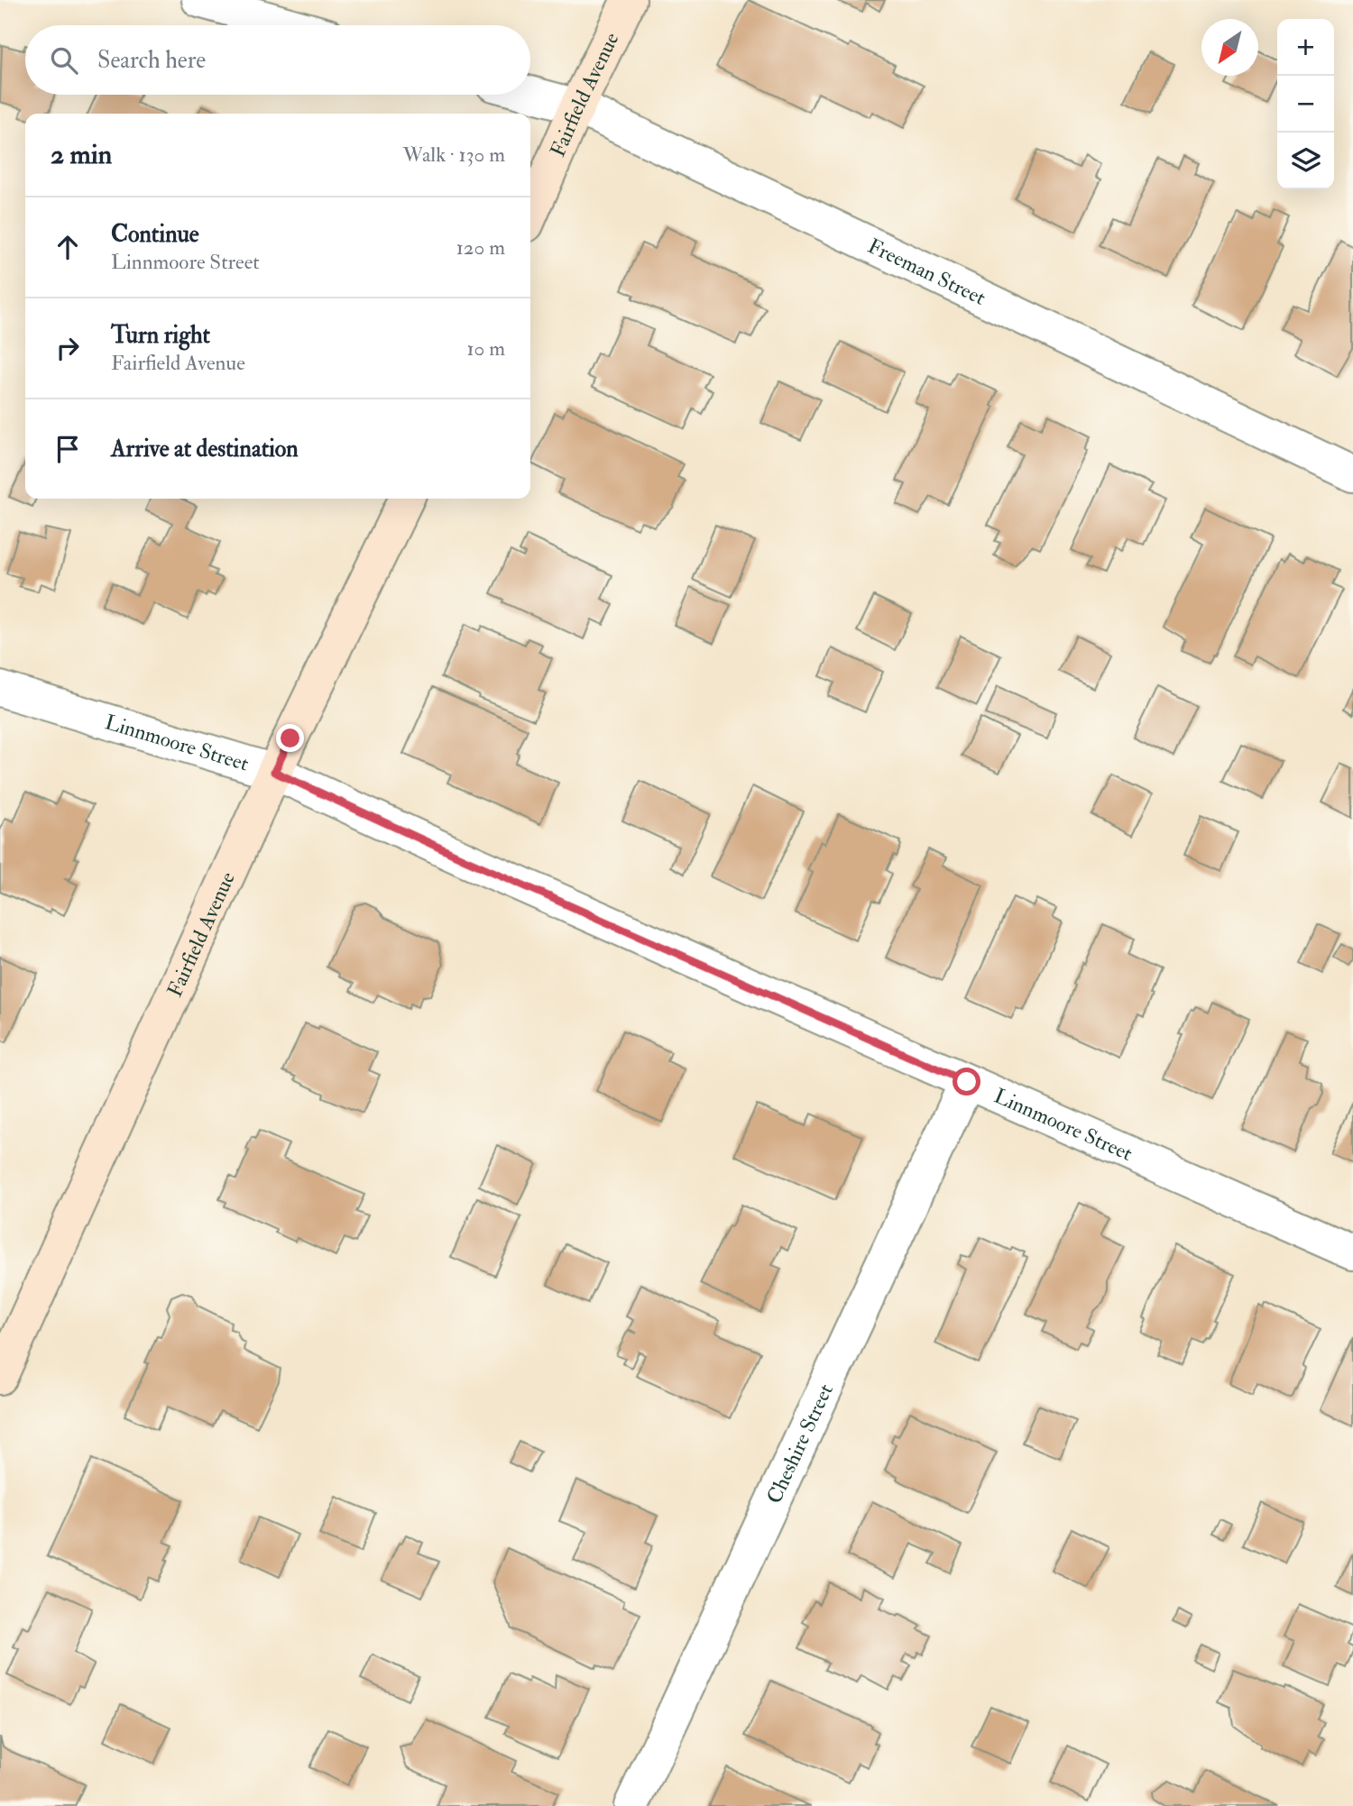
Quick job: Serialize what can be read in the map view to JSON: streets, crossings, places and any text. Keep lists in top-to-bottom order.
{
  "streets": {
    "main road": ["Fairfield Avenue"],
    "street": ["Freeman Street", "Linnmoore Street", "Cheshire Street"]
  },
  "crossings": [
    ["Fairfield Avenue", "Freeman Street"],
    ["Fairfield Avenue", "Linnmoore Street"],
    ["Linnmoore Street", "Cheshire Street"]
  ],
  "north": "bottom left",
  "page": {
    "map_buttons": ["+", "−"],
    "search": "Search here",
    "heading": ["2 min", "Walk · 130 m"],
    "list": [
      ["Continue", "Linnmoore Street", "120 m"],
      ["Turn right", "Fairfield Avenue", "10 m"],
      "Arrive at destination"
    ]
  }
}
